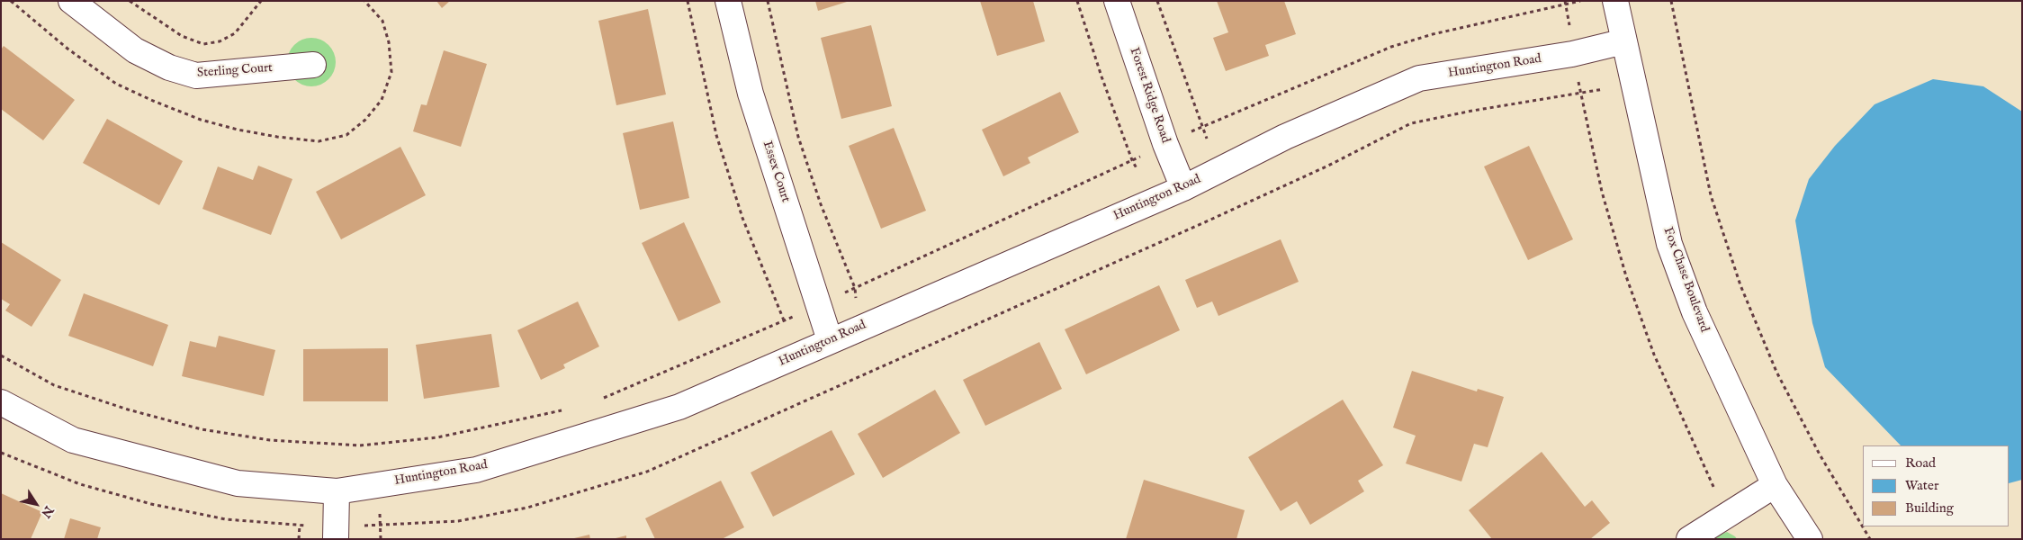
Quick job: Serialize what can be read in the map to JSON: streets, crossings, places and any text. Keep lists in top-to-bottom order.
{
  "streets": {
    "street": [
      "Huntington Road",
      "Sterling Court",
      "Forest Ridge Road",
      "Essex Court",
      "Fox Chase Boulevard"
    ]
  },
  "crossings": [
    ["Huntington Road", "Forest Ridge Road"],
    ["Huntington Road", "Essex Court"],
    ["Huntington Road", "Fox Chase Boulevard"]
  ],
  "legend": ["Road", "Water", "Building"],
  "north": "bottom right"
}
